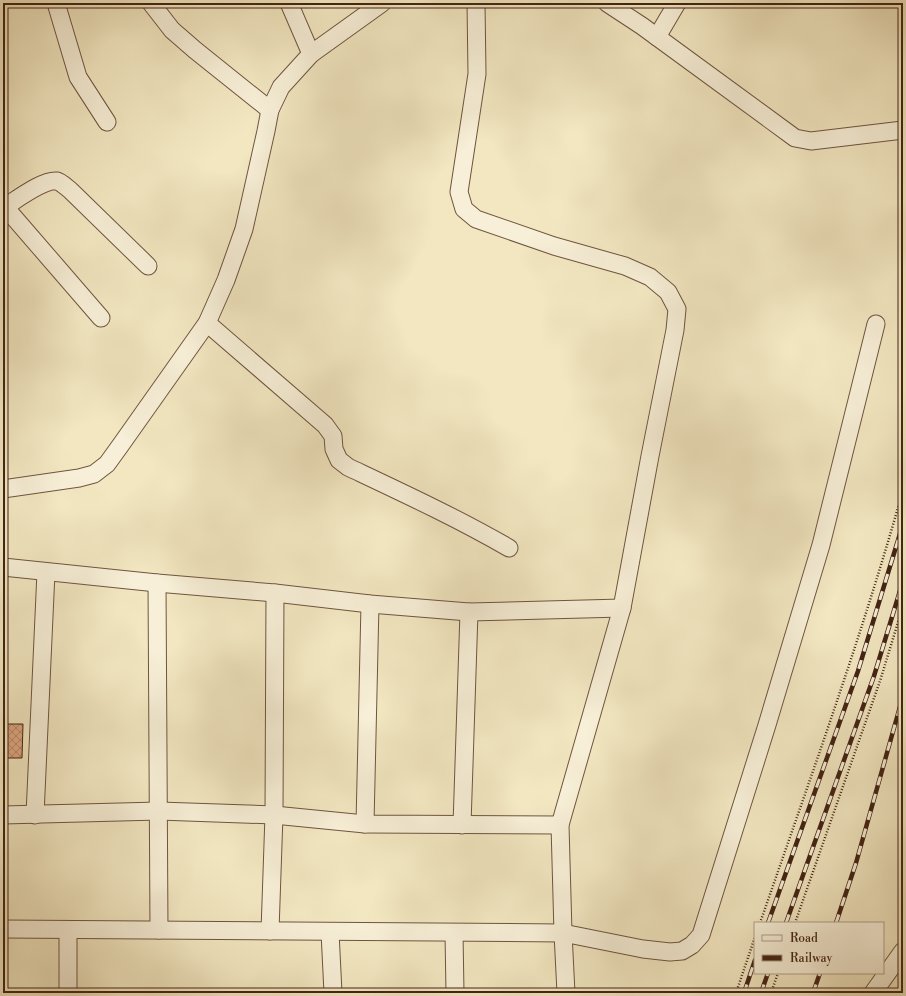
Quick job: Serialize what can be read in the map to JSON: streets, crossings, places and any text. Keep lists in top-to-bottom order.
{
  "legend": ["Road", "Railway"]
}
